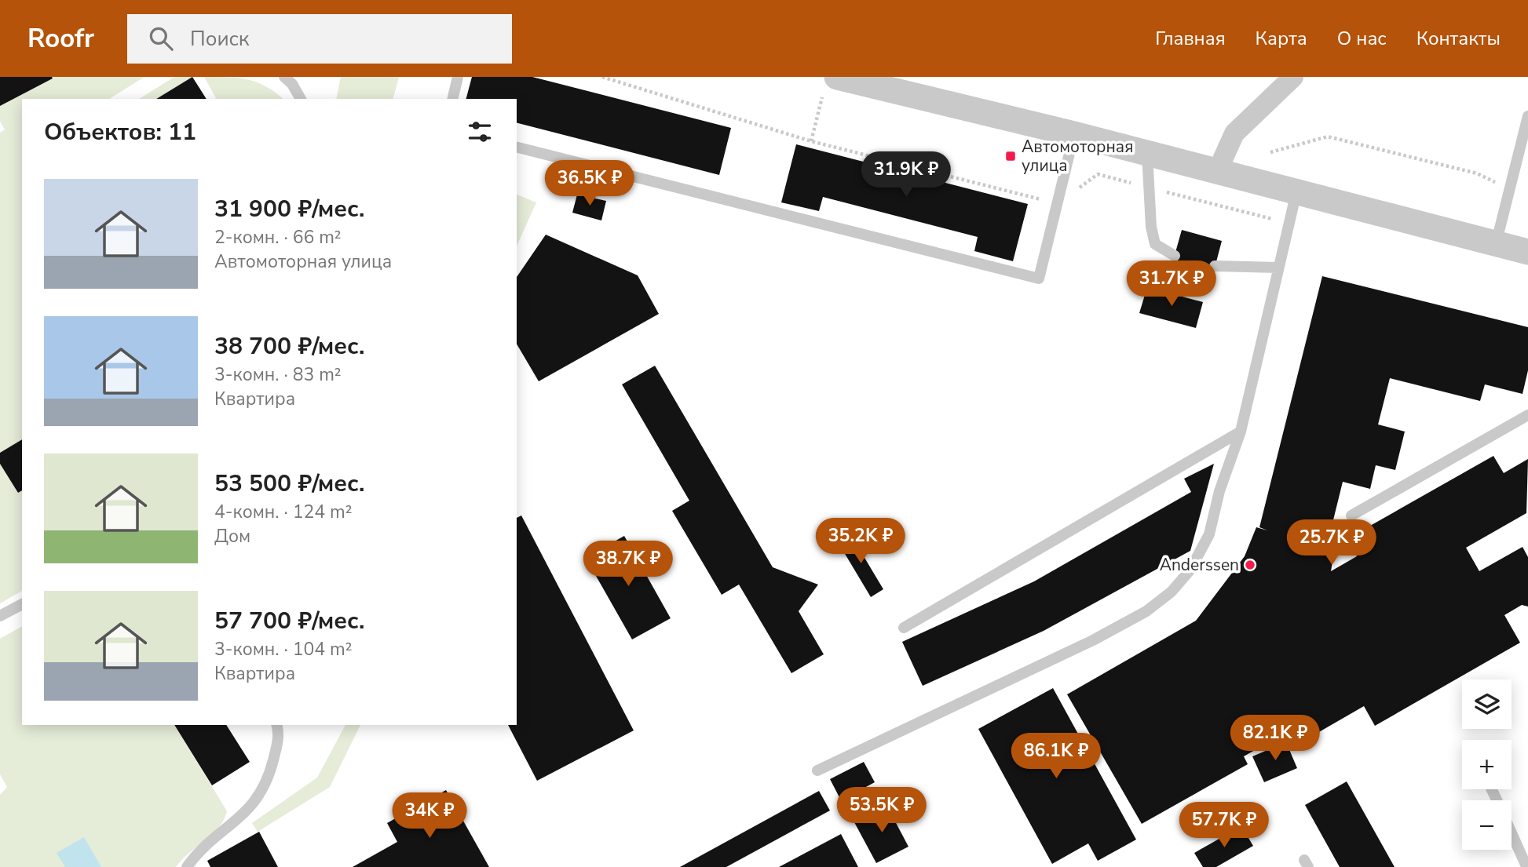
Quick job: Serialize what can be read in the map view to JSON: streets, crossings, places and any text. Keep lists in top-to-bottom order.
{
  "places": {
    "transit": ["Автомоторная улица"],
    "other": ["Anderssen"]
  },
  "page": {
    "header": "Roofr",
    "search": "Поиск",
    "nav": [
      "Главная",
      "Карта",
      "О нас",
      "Контакты"
    ],
    "heading": "Объектов: 11",
    "price": [
      "31.9K ₽",
      "36.5K ₽",
      "31.7K ₽",
      "35.2K ₽",
      "25.7K ₽",
      "38.7K ₽",
      "82.1K ₽",
      "86.1K ₽",
      "53.5K ₽",
      "34K ₽",
      "57.7K ₽"
    ],
    "list": [
      {
        "name": "31 900 ₽/мес.",
        "note": "2-комн. · 66 m² · Автомоторная улица"
      },
      {
        "name": "38 700 ₽/мес.",
        "note": "3-комн. · 83 m² · Квартира"
      },
      {
        "name": "53 500 ₽/мес.",
        "note": "4-комн. · 124 m² · Дом"
      },
      {
        "name": "57 700 ₽/мес.",
        "note": "3-комн. · 104 m² · Квартира"
      }
    ],
    "map_buttons": ["+", "−"]
  }
}
